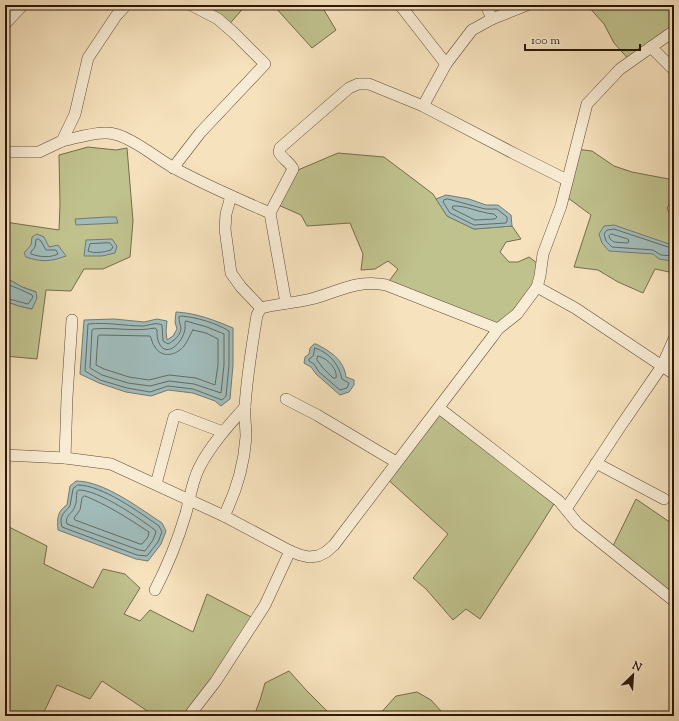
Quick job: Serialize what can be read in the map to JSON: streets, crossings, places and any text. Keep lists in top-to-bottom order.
{
  "scale_bar": "100 m",
  "north": "top right"
}
